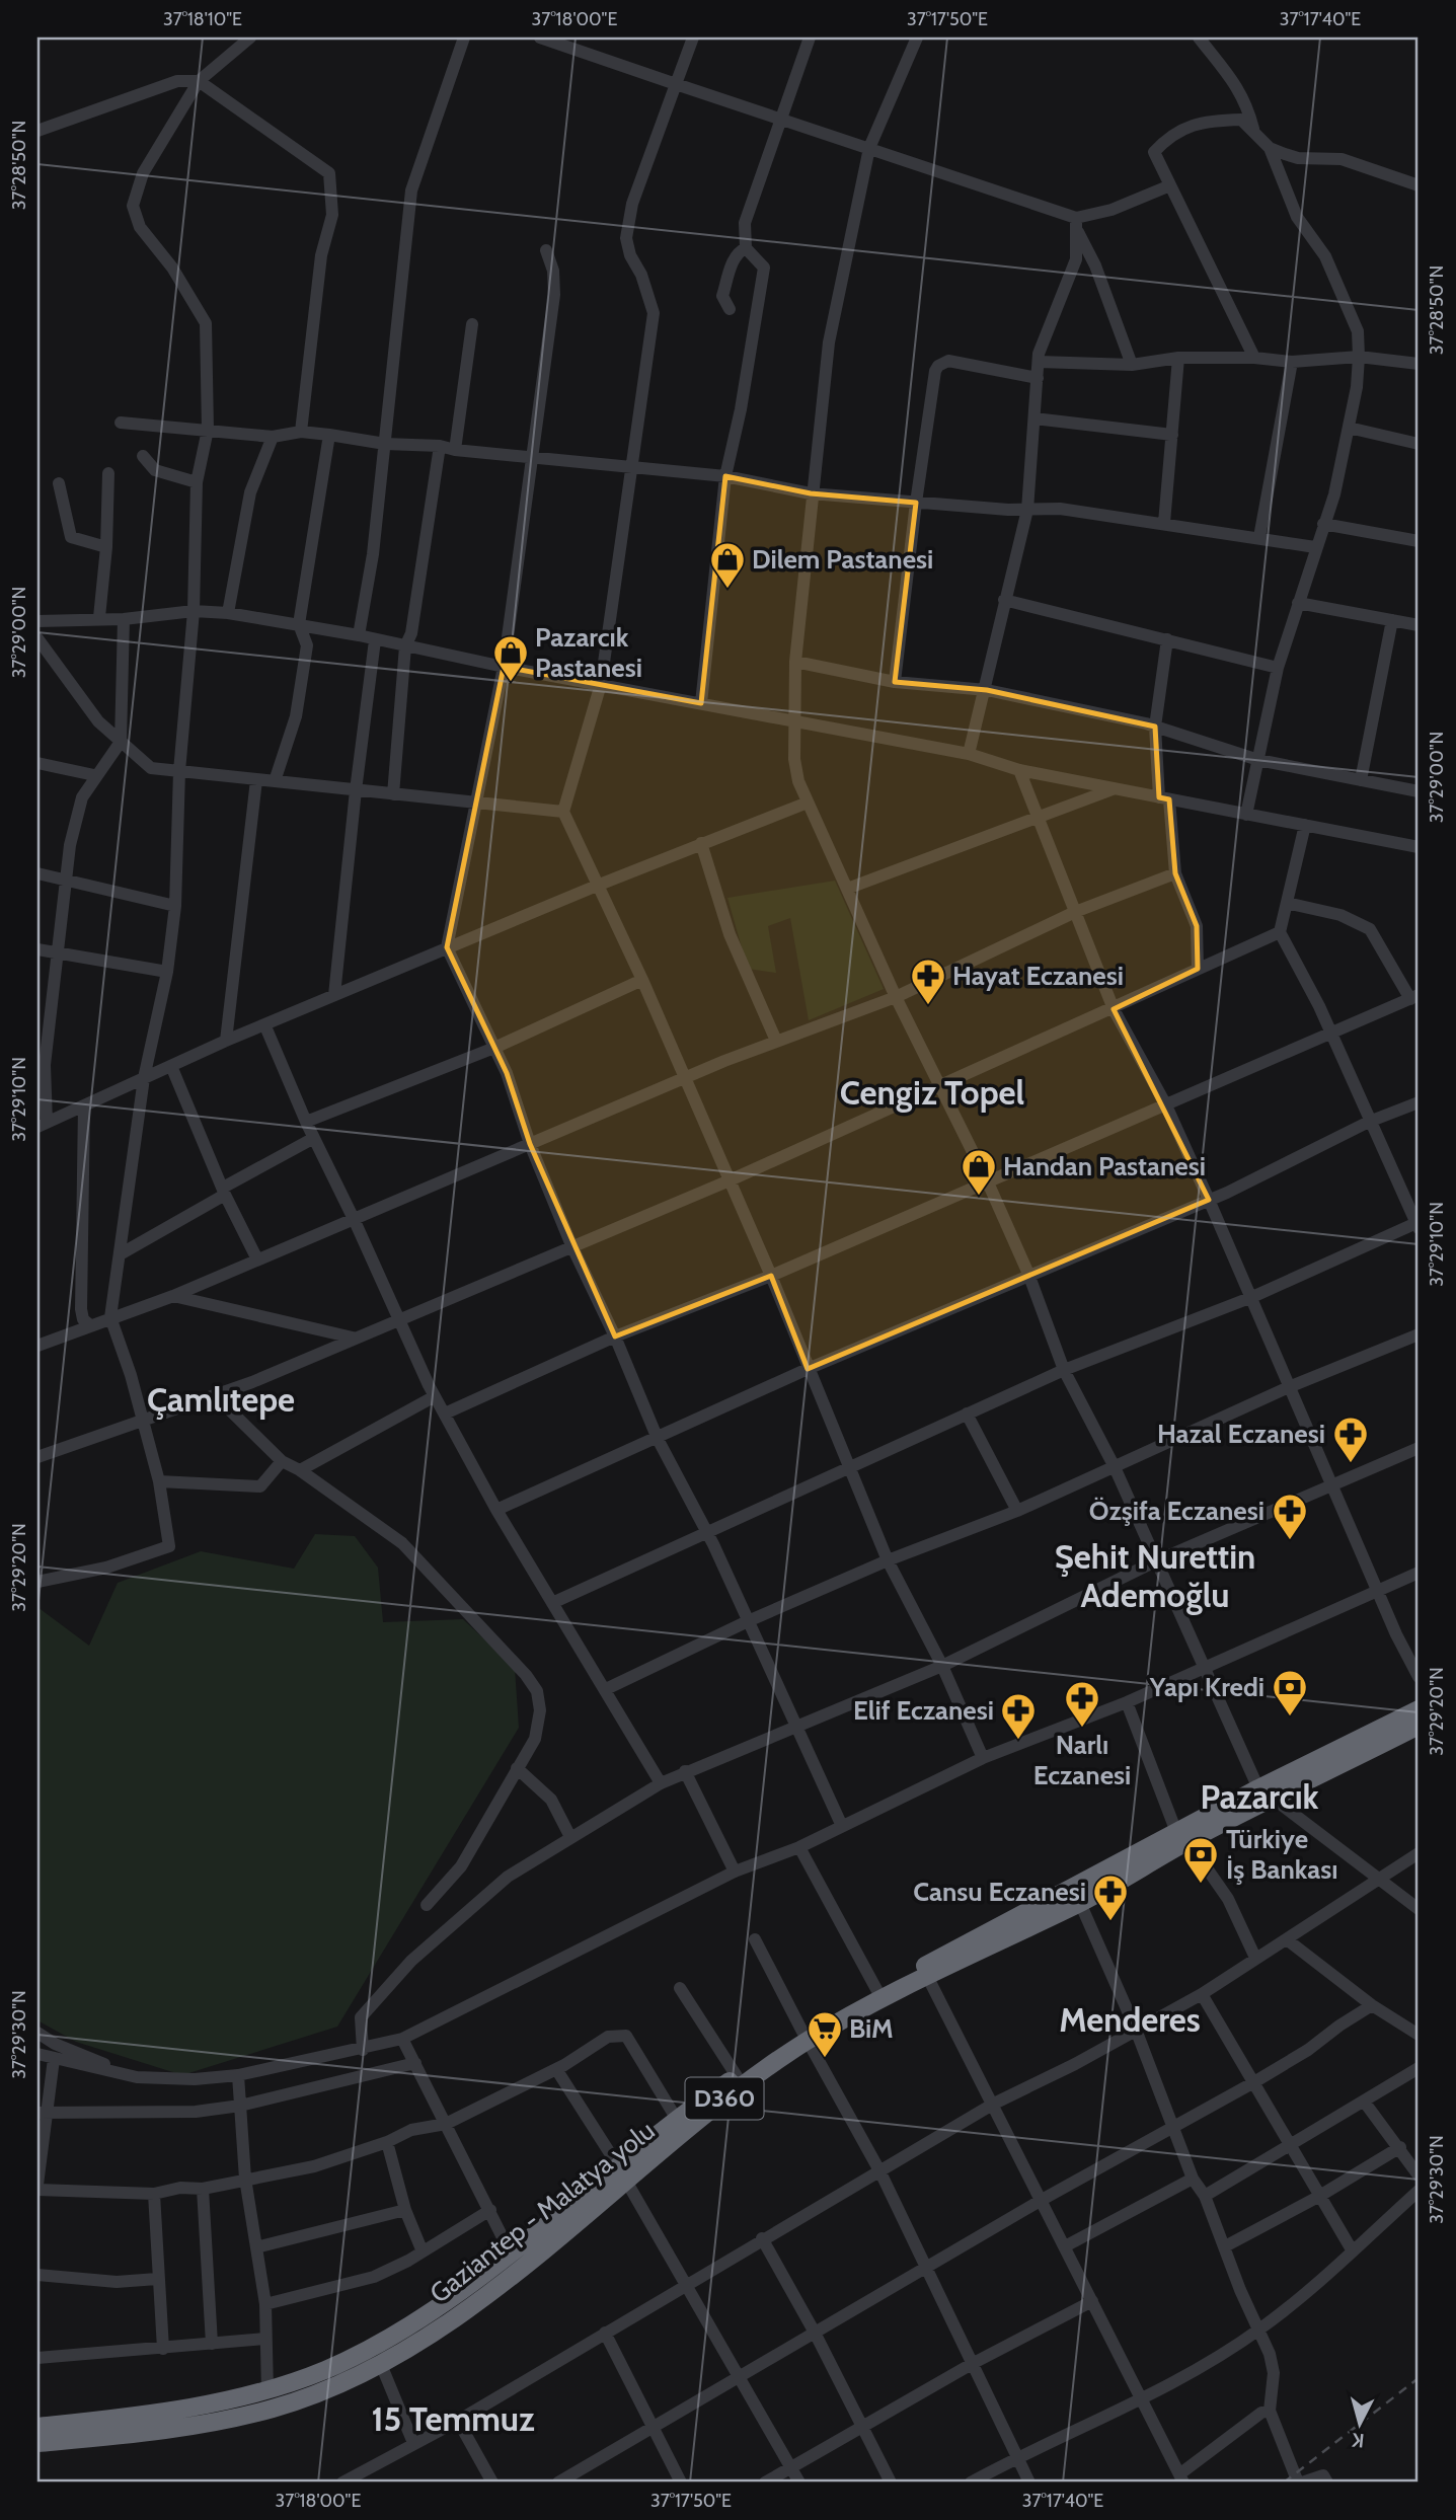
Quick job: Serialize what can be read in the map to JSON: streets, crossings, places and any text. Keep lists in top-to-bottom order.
{
  "streets": {
    "highway": ["D360", "Gaziantep - Malatya yolu"]
  },
  "districts": [
    "Cengiz Topel",
    "Çamlıtepe",
    "Şehit Nurettin Ademoğlu",
    "Pazarcık",
    "Menderes",
    "15 Temmuz"
  ],
  "places": {
    "shop": ["Dilem Pastanesi", "Pazarcık Pastanesi", "Handan Pastanesi"],
    "pharmacy": [
      "Hayat Eczanesi",
      "Hazal Eczanesi",
      "Özşifa Eczanesi",
      "Narlı Eczanesi",
      "Elif Eczanesi",
      "Cansu Eczanesi"
    ],
    "bank": ["Yapı Kredi", "Türkiye İş Bankası"],
    "supermarket": ["BiM"]
  },
  "north": "bottom",
  "coordinates": [
    "37°18'10\"E",
    "37°18'00\"E",
    "37°17'50\"E",
    "37°17'40\"E",
    "37°28'50\"N",
    "37°29'00\"N",
    "37°29'10\"N",
    "37°29'20\"N",
    "37°29'30\"N"
  ]
}
